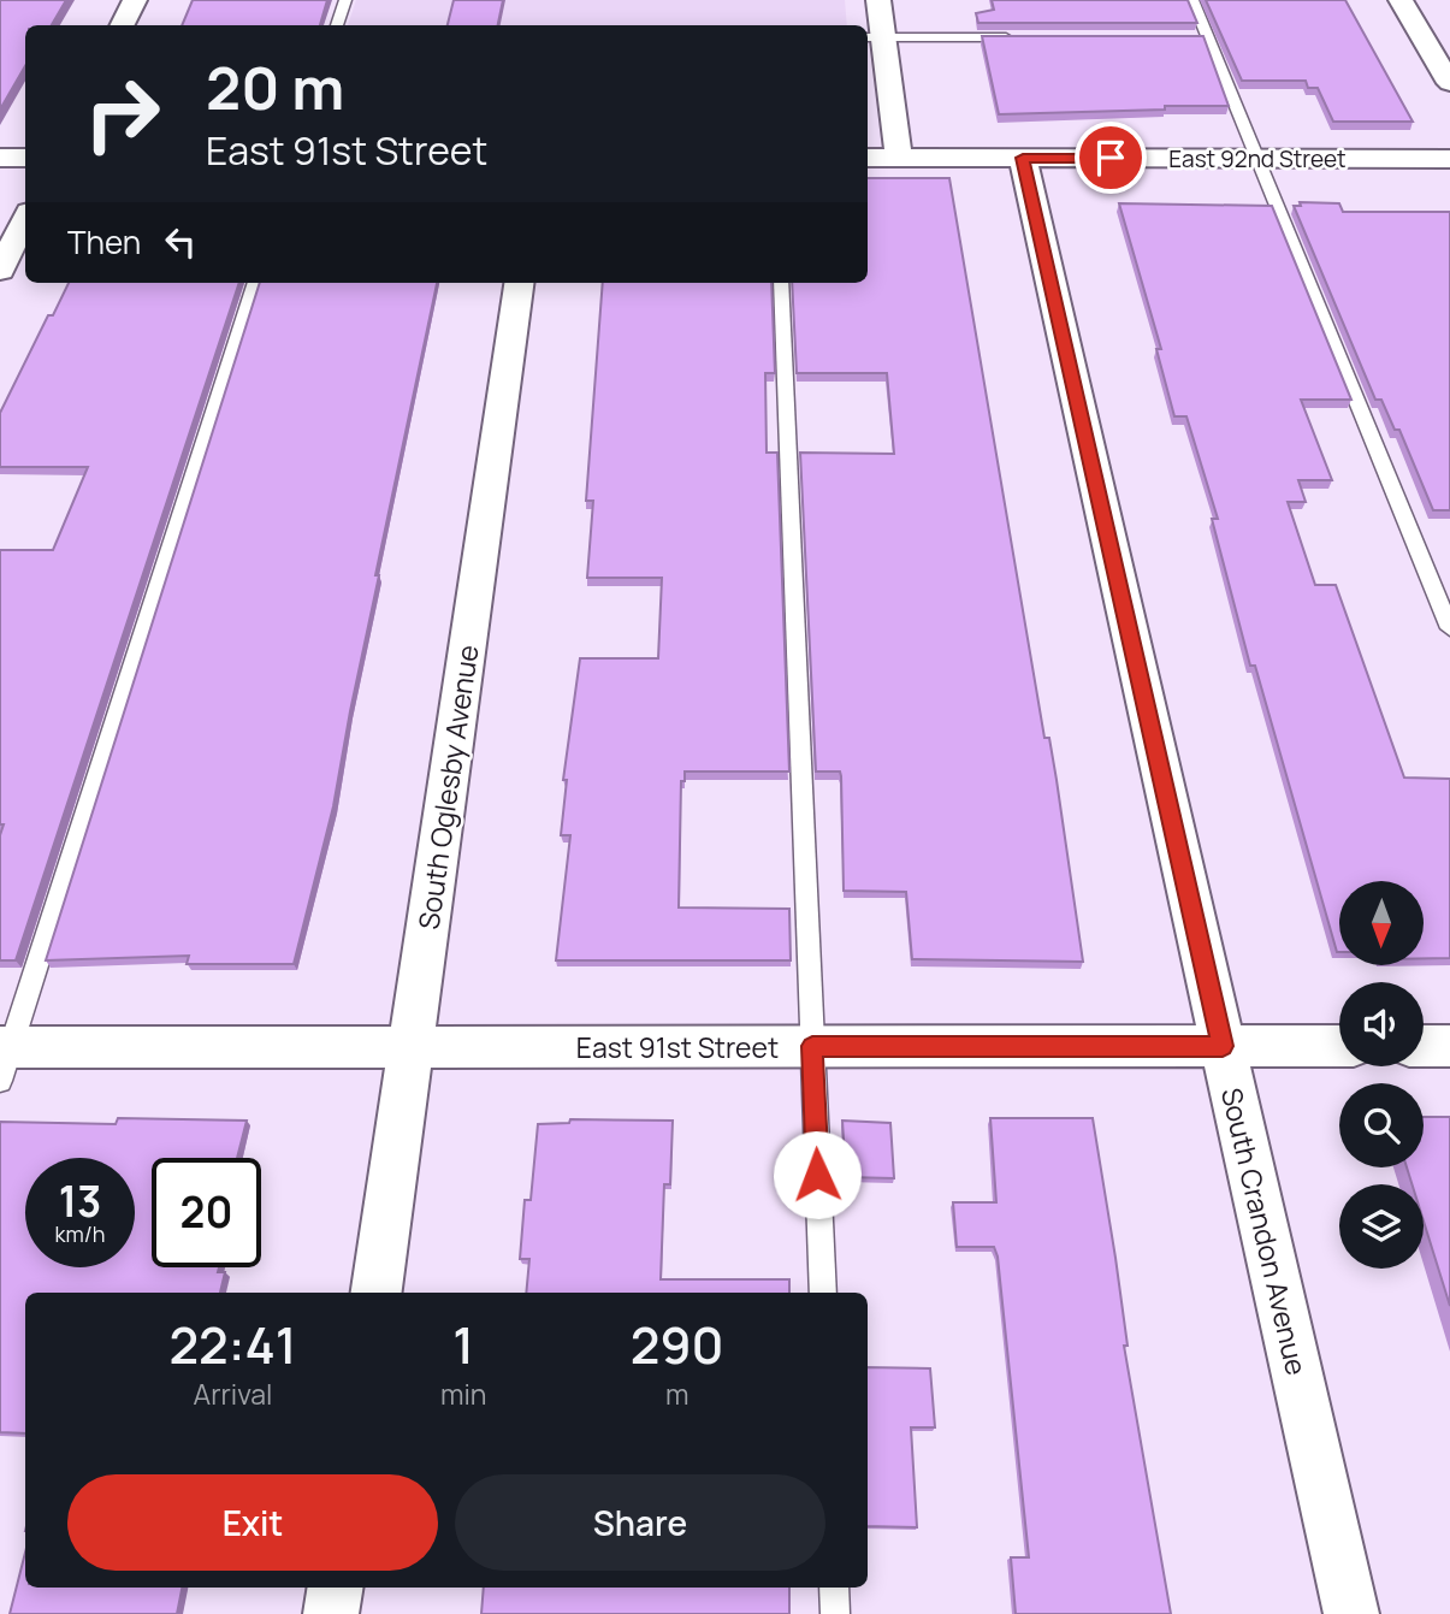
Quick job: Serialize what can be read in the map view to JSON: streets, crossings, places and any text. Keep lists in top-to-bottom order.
{
  "streets": {
    "street": [
      "East 92nd Street",
      "South Oglesby Avenue",
      "East 91st Street",
      "South Crandon Avenue"
    ]
  },
  "crossings": [
    ["East 92nd Street", "South Crandon Avenue"],
    ["South Oglesby Avenue", "East 91st Street"],
    ["East 91st Street", "South Crandon Avenue"]
  ],
  "north": "bottom",
  "page": {
    "turn": ["20 m", "East 91st Street"],
    "then": "Then",
    "speed": "13 km/h",
    "limit": "20",
    "eta": [
      "22:41",
      "Arrival",
      "1",
      "min",
      "290",
      "m"
    ],
    "buttons": ["Exit", "Share"]
  }
}
